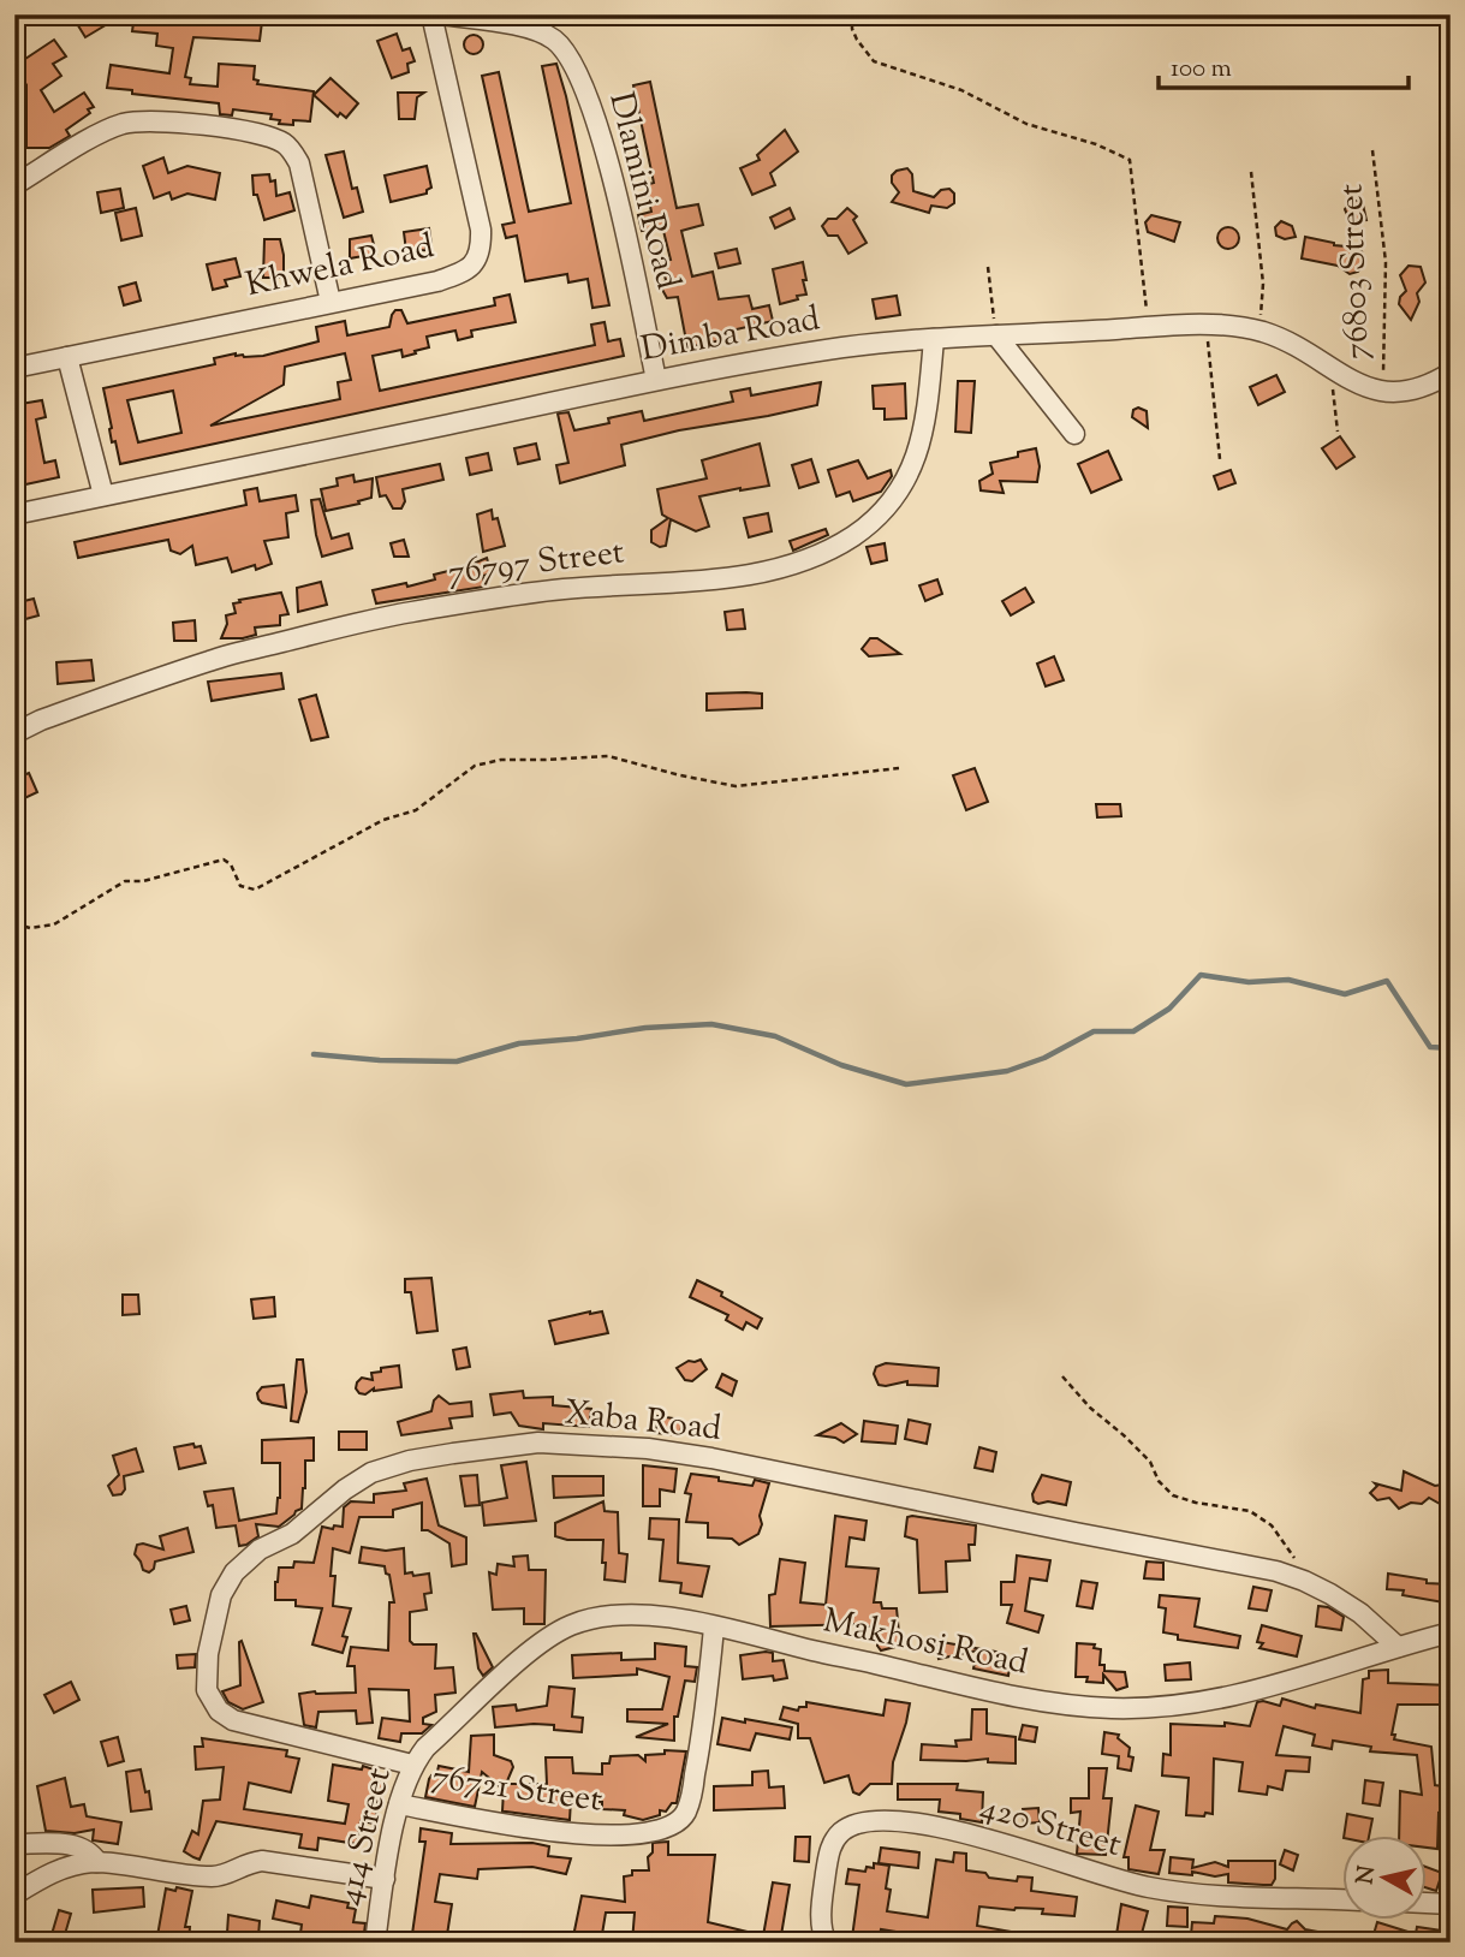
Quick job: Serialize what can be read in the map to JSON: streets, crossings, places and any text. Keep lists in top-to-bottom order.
{
  "streets": {
    "street": [
      "Dlamini Road",
      "Khwela Road",
      "Dimba Road",
      "76797 Street",
      "Xaba Road",
      "Makhosi Road",
      "76721 Street",
      "420 Street",
      "414 Street"
    ],
    "path": ["76803 Street"]
  },
  "crossings": [
    ["Dlamini Road", "Dimba Road"],
    ["76803 Street", "Dimba Road"],
    ["Dimba Road", "76797 Street"],
    ["Xaba Road", "Makhosi Road"],
    ["Xaba Road", "414 Street"],
    ["Makhosi Road", "76721 Street"],
    ["Makhosi Road", "414 Street"],
    ["76721 Street", "414 Street"]
  ],
  "scale_bar": "100 m",
  "north": "left"
}
